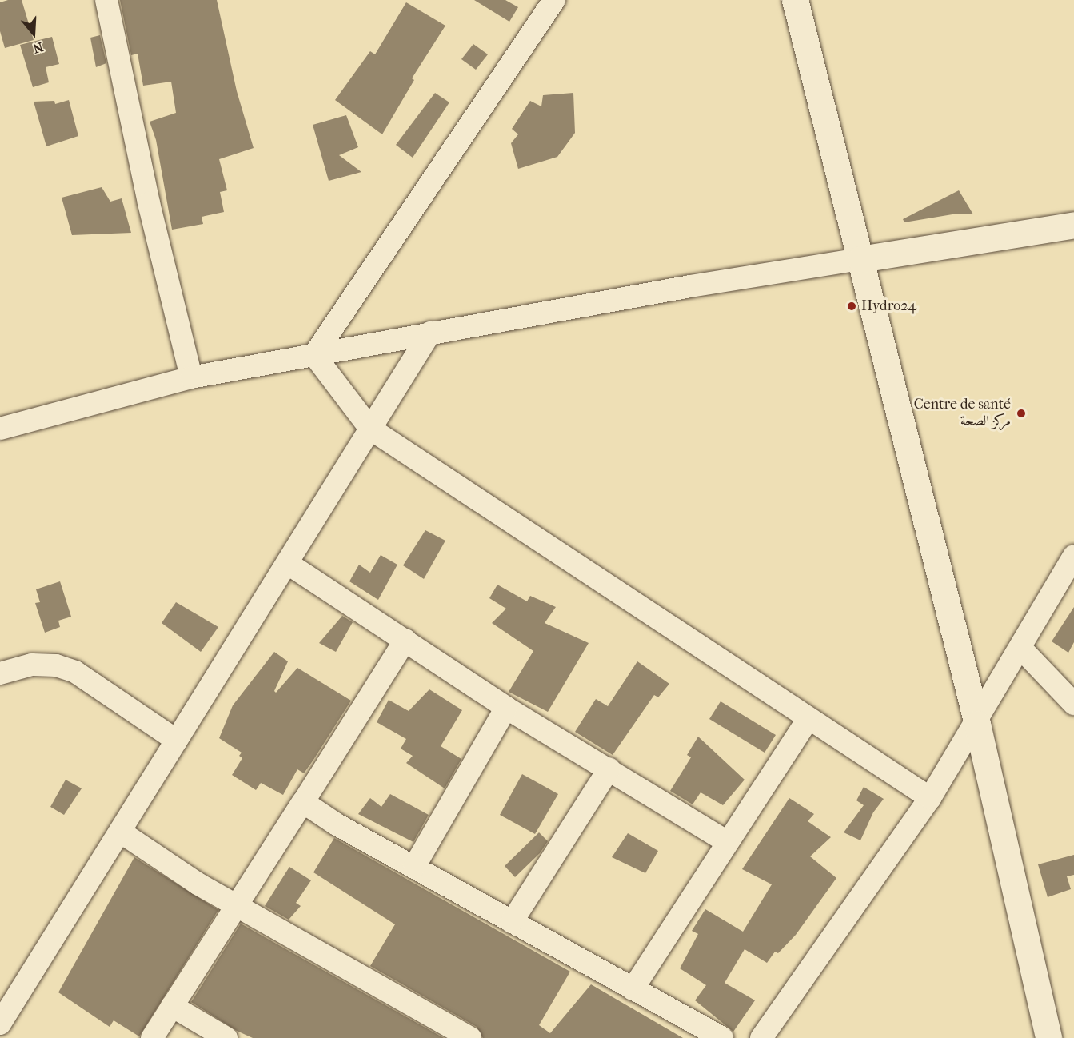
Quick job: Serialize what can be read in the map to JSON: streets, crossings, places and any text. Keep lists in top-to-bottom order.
{
  "places": ["Hydro24", "Centre de santé مركز الصحة"],
  "north": "bottom"
}
